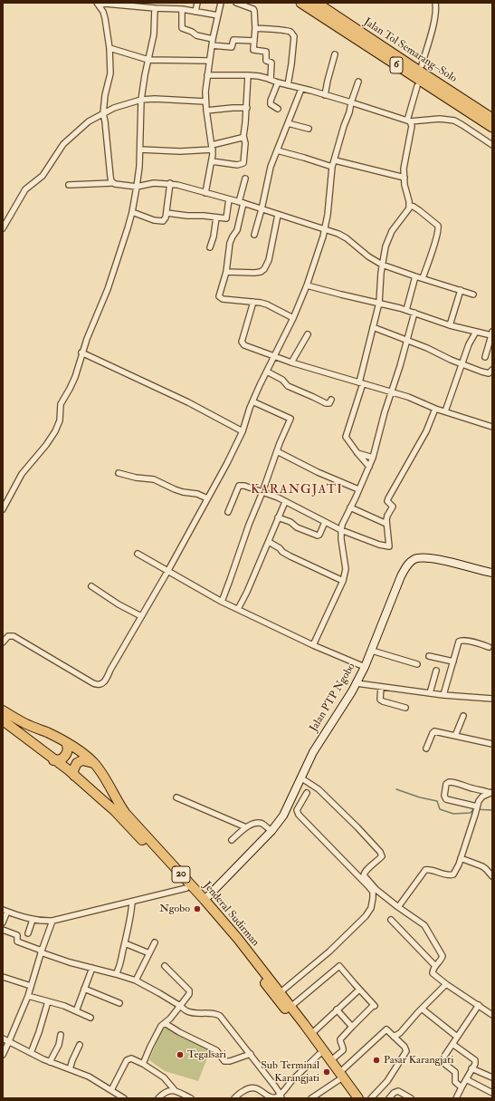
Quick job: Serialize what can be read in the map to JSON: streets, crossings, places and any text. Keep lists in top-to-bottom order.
{
  "streets": {
    "highway": [
      "Jalan Tol Semarang–Solo",
      "6",
      "20",
      "Jenderal Sudirman"
    ],
    "main road": ["Jalan PTP Ngobo"]
  },
  "crossings": [
    ["Jalan PTP Ngobo", "Jenderal Sudirman"]
  ],
  "districts": ["KARANGJATI"],
  "places": [
    "Ngobo",
    "Tegalsari",
    "Pasar Karangjati",
    "Sub Terminal Karangjati"
  ]
}
